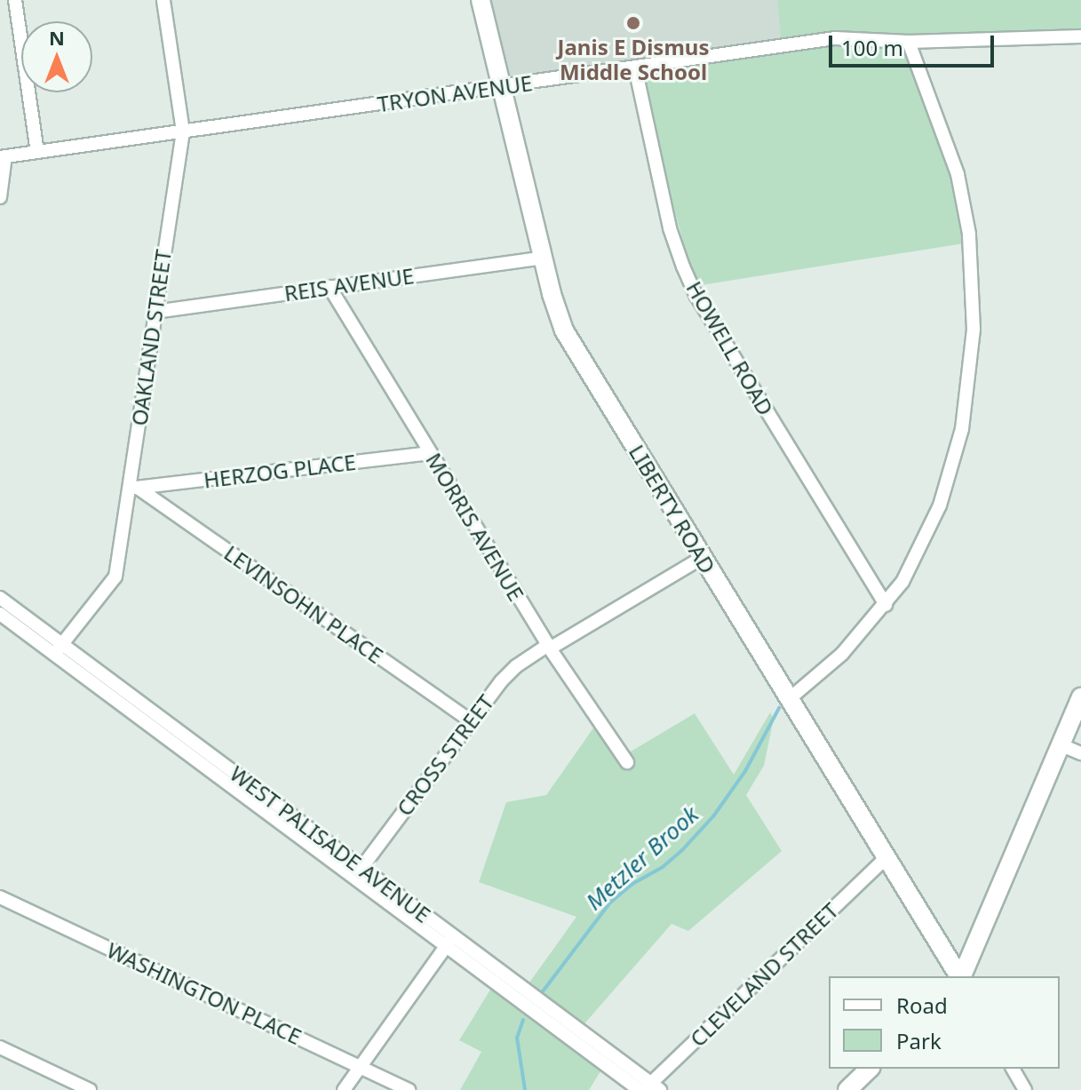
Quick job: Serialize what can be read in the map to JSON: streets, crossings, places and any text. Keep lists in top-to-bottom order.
{
  "streets": {
    "main road": ["LIBERTY ROAD"],
    "street": [
      "TRYON AVENUE",
      "REIS AVENUE",
      "OAKLAND STREET",
      "HOWELL ROAD",
      "HERZOG PLACE",
      "MORRIS AVENUE",
      "LEVINSOHN PLACE",
      "CROSS STREET",
      "WEST PALISADE AVENUE",
      "CLEVELAND STREET",
      "WASHINGTON PLACE"
    ]
  },
  "crossings": [
    ["TRYON AVENUE", "OAKLAND STREET"],
    ["TRYON AVENUE", "HOWELL ROAD"],
    ["TRYON AVENUE", "LIBERTY ROAD"],
    ["REIS AVENUE", "OAKLAND STREET"],
    ["REIS AVENUE", "LIBERTY ROAD"],
    ["REIS AVENUE", "MORRIS AVENUE"],
    ["OAKLAND STREET", "HERZOG PLACE"],
    ["OAKLAND STREET", "LEVINSOHN PLACE"],
    ["OAKLAND STREET", "WEST PALISADE AVENUE"],
    ["HERZOG PLACE", "MORRIS AVENUE"],
    ["HERZOG PLACE", "LEVINSOHN PLACE"],
    ["LIBERTY ROAD", "CROSS STREET"],
    ["LIBERTY ROAD", "CLEVELAND STREET"],
    ["MORRIS AVENUE", "CROSS STREET"],
    ["LEVINSOHN PLACE", "CROSS STREET"],
    ["CROSS STREET", "WEST PALISADE AVENUE"],
    ["WEST PALISADE AVENUE", "CLEVELAND STREET"]
  ],
  "water": ["Metzler Brook"],
  "places": ["Janis E Dismus Middle School"],
  "legend": ["Road", "Park"],
  "scale_bar": "100 m",
  "north": "top"
}
